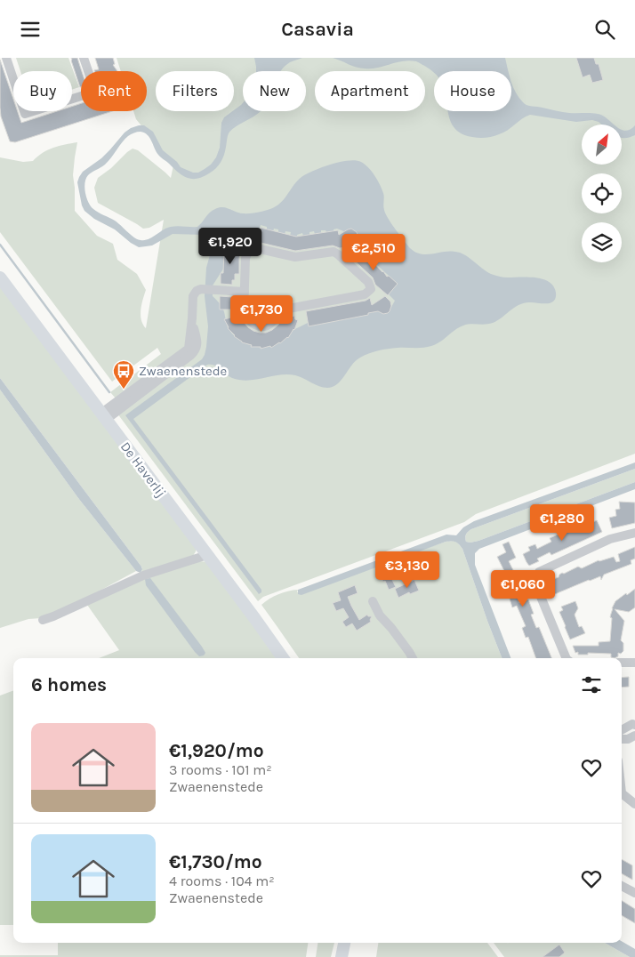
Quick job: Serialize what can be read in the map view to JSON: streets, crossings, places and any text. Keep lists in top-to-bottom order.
{
  "streets": {
    "street": ["De Haverlij"]
  },
  "places": {
    "bus stop": ["Zwaenenstede"]
  },
  "north": "top right",
  "page": {
    "header": "Casavia",
    "chip": [
      "Buy",
      "Rent",
      "Filters",
      "New",
      "Apartment",
      "House"
    ],
    "price": [
      "€1,920",
      "€2,510",
      "€1,730",
      "€1,280",
      "€3,130",
      "€1,060"
    ],
    "heading": "6 homes",
    "list": [
      {
        "name": "€1,920/mo",
        "note": "3 rooms · 101 m² · Zwaenenstede"
      },
      {
        "name": "€1,730/mo",
        "note": "4 rooms · 104 m² · Zwaenenstede"
      }
    ]
  }
}
